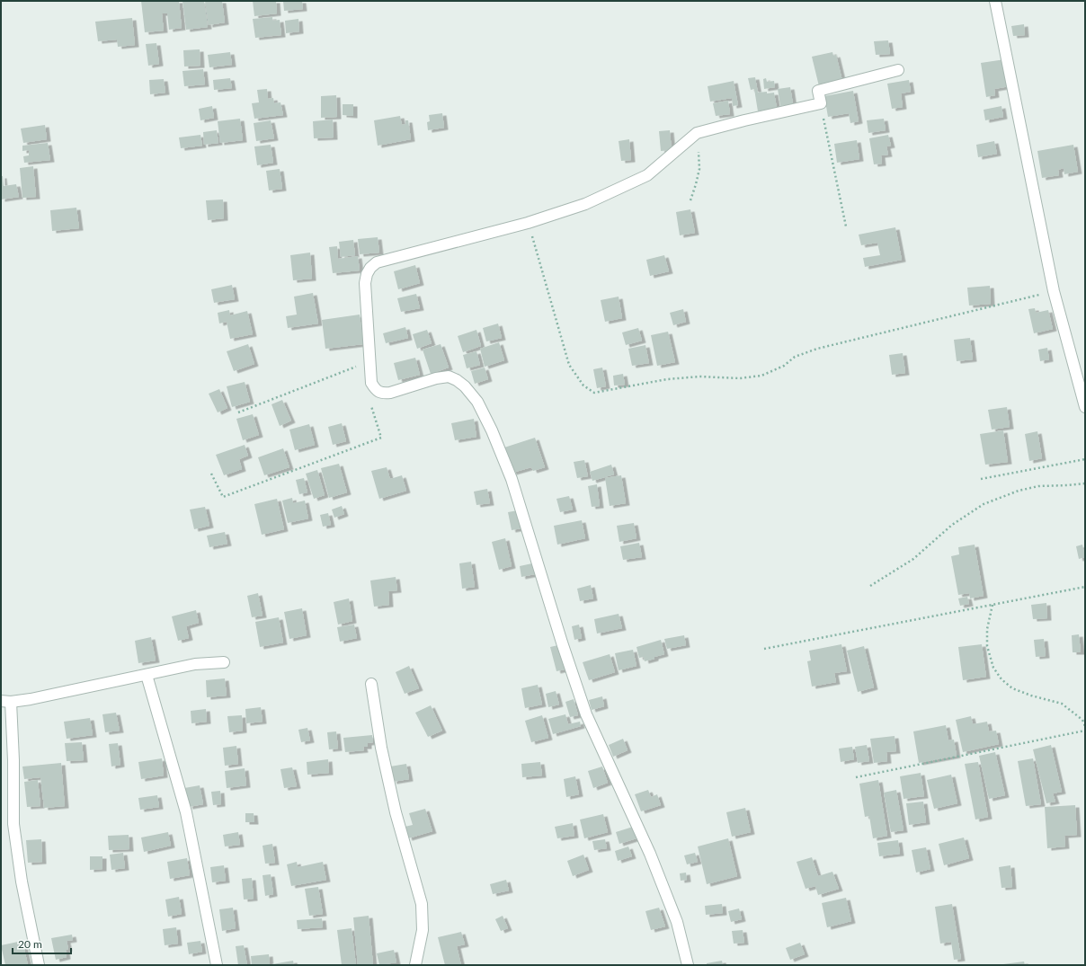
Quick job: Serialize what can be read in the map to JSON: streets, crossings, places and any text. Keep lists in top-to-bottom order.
{
  "scale_bar": "20 m"
}
